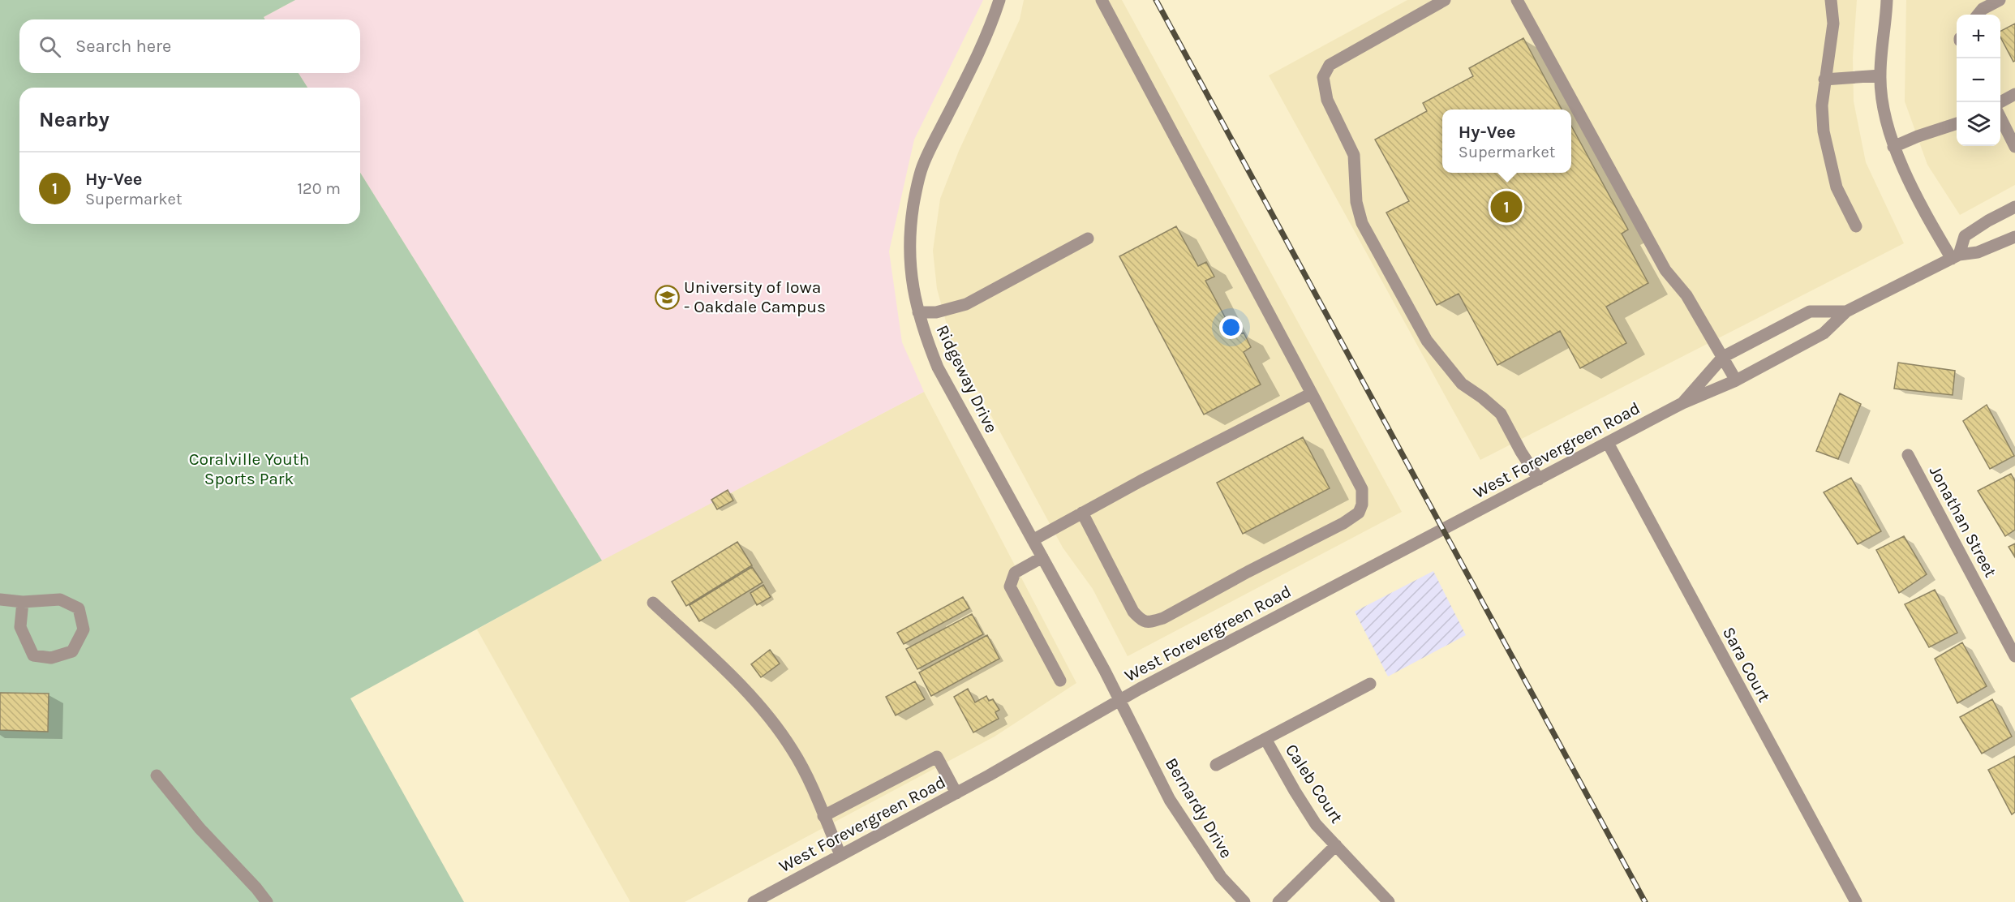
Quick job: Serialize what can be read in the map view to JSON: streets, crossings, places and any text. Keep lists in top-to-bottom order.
{
  "streets": {
    "street": [
      "Ridgeway Drive",
      "West Forevergreen Road",
      "Jonathan Street",
      "Sara Court",
      "Caleb Court",
      "Bernardy Drive"
    ]
  },
  "crossings": [
    ["Ridgeway Drive", "West Forevergreen Road"],
    ["Ridgeway Drive", "Bernardy Drive"],
    ["West Forevergreen Road", "Sara Court"],
    ["West Forevergreen Road", "Bernardy Drive"]
  ],
  "parks": ["Coralville Youth Sports Park"],
  "places": {
    "school or university": ["University of Iowa - Oakdale Campus"]
  },
  "page": {
    "map_buttons": ["+", "−"],
    "search": "Search here",
    "heading": "Nearby",
    "popup": ["Hy-Vee", "Supermarket"],
    "list": [
      {
        "mark": "1",
        "name": "Hy-Vee",
        "note": "Supermarket",
        "value": "120 m"
      }
    ],
    "pins": "1"
  }
}
